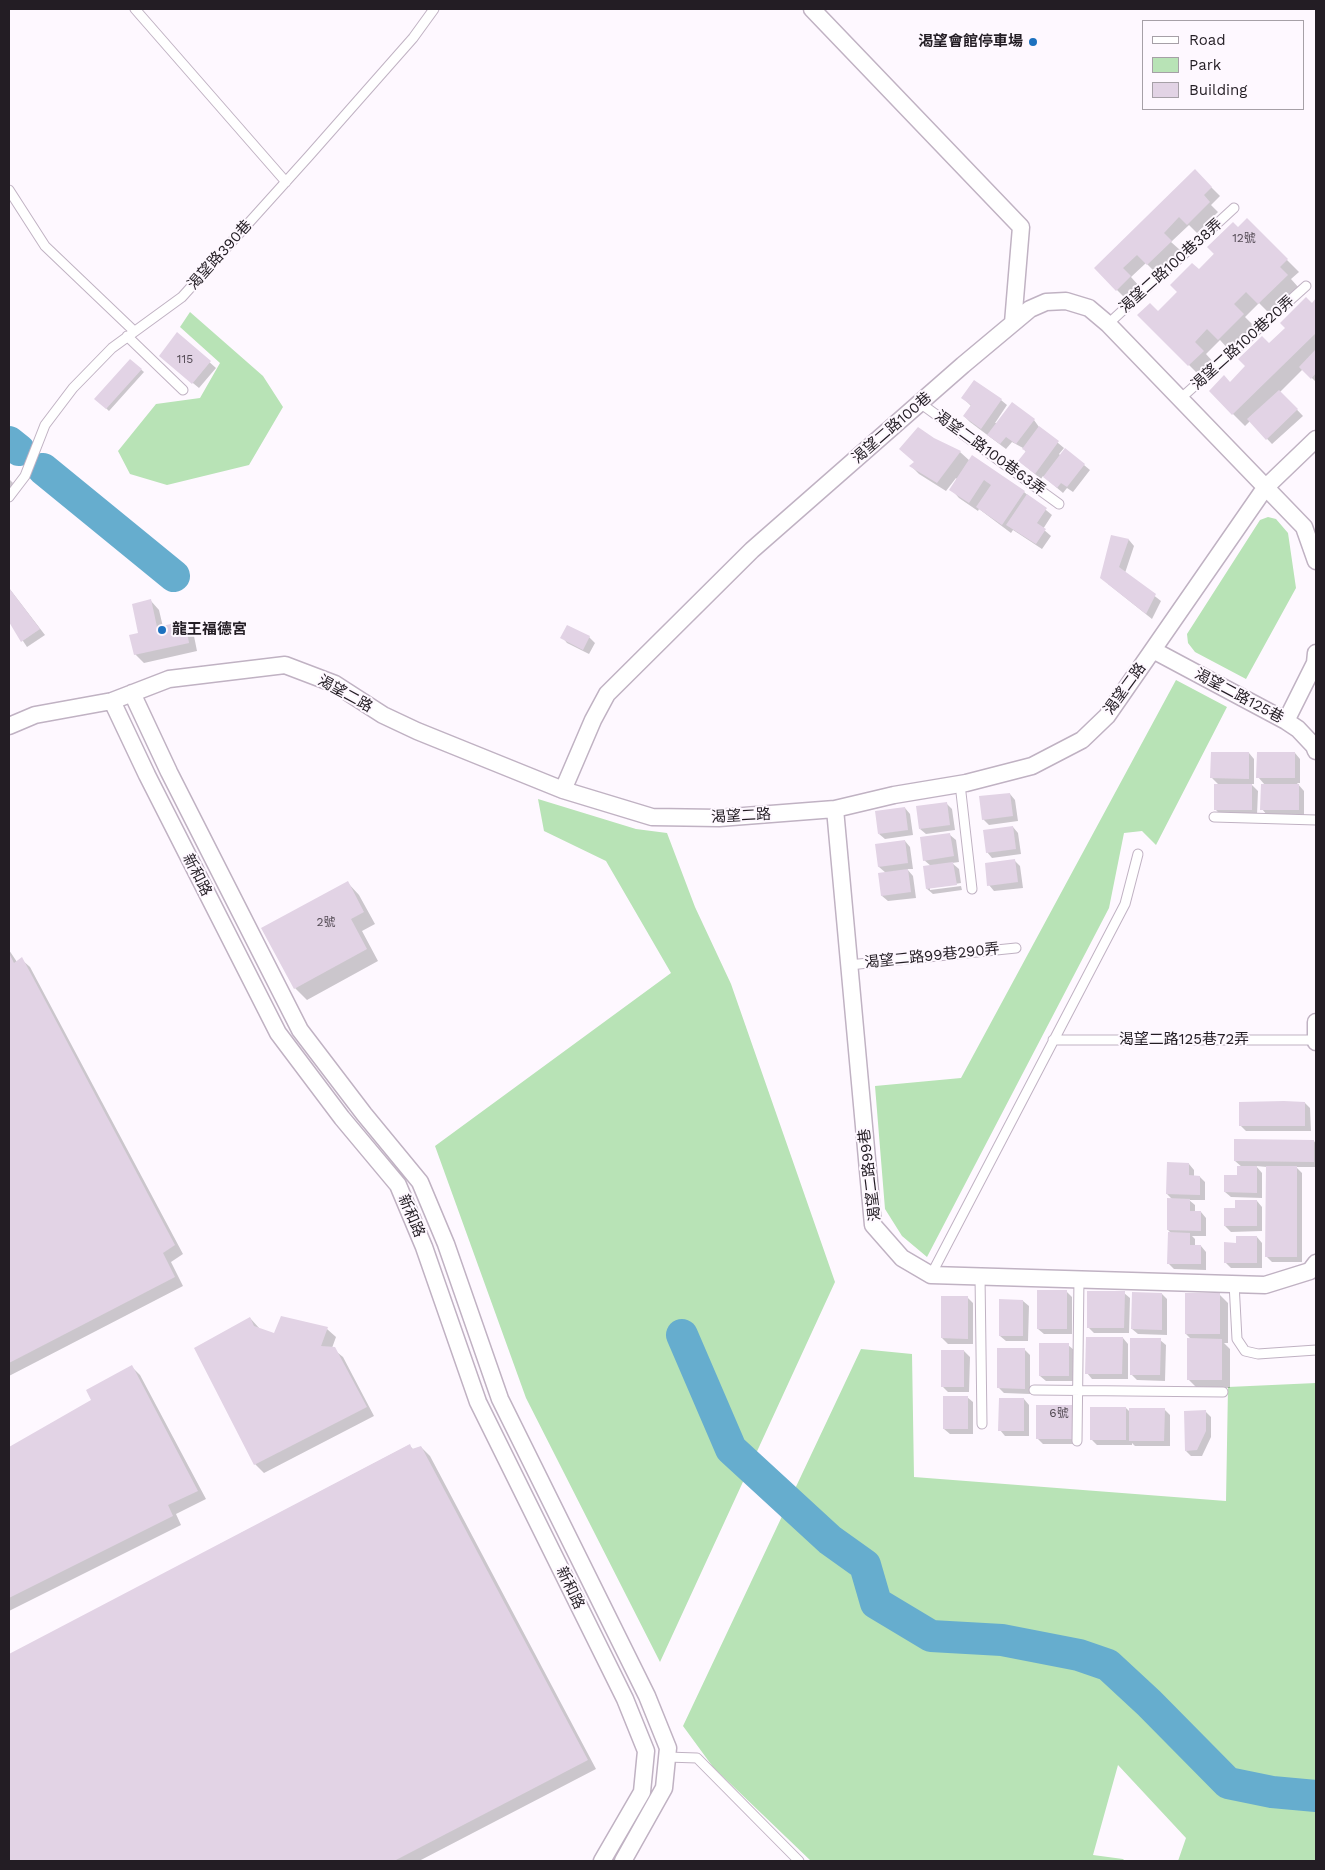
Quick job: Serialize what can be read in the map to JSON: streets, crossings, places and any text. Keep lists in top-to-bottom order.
{
  "streets": {
    "street": [
      "渴望二路100巷",
      "渴望二路",
      "渴望二路125巷",
      "新和路",
      "渴望二路99巷"
    ],
    "lane": [
      "渴望路390巷",
      "渴望二路100巷38弄",
      "渴望二路100巷20弄",
      "渴望二路100巷63弄",
      "渴望二路99巷290弄",
      "渴望二路125巷72弄"
    ]
  },
  "crossings": [
    ["渴望二路100巷38弄", "渴望二路100巷"],
    ["渴望二路100巷20弄", "渴望二路100巷"],
    ["渴望二路100巷", "渴望二路100巷63弄"],
    ["渴望二路100巷", "渴望二路"],
    ["渴望二路", "渴望二路125巷"],
    ["渴望二路", "新和路"],
    ["渴望二路", "渴望二路99巷"],
    ["渴望二路99巷290弄", "渴望二路99巷"]
  ],
  "places": ["渴望會館停車場", "龍王福德宮"],
  "house_numbers": [
    "12號",
    "115",
    "2號",
    "6號"
  ],
  "legend": ["Road", "Park", "Building"]
}
